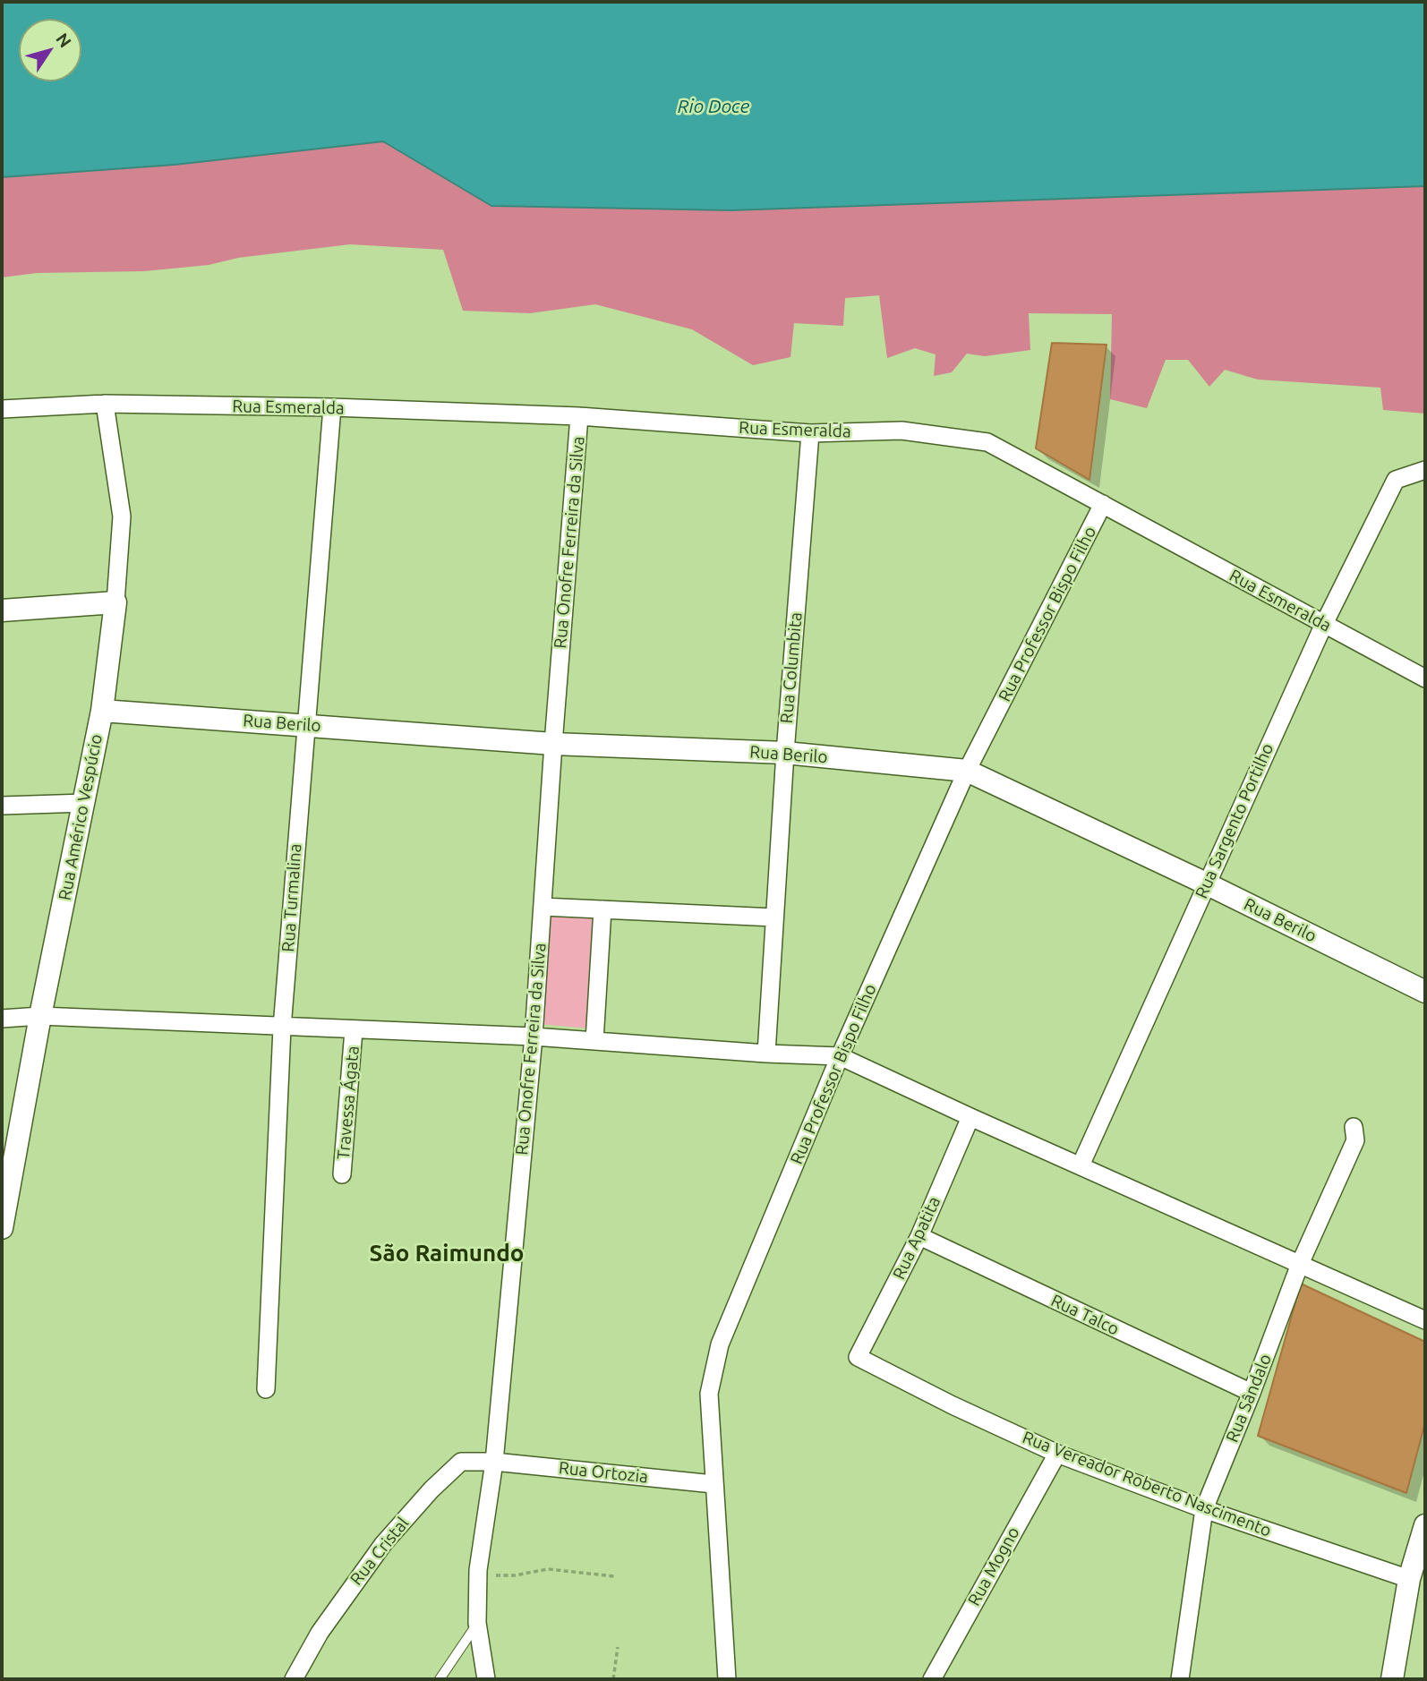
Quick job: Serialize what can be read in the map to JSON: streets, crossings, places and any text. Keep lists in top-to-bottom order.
{
  "streets": {
    "street": [
      "Rua Esmeralda",
      "Rua Onofre Ferreira da Silva",
      "Rua Professor Bispo Filho",
      "Rua Columbita",
      "Rua Berilo",
      "Rua Américo Vespúcio",
      "Rua Sargento Portilho",
      "Rua Turmalina",
      "Travessa Ágata",
      "Rua Apatita",
      "Rua Talco",
      "Rua Sândalo",
      "Rua Ortozia",
      "Rua Vereador Roberto Nascimento",
      "Rua Cristal",
      "Rua Mogno"
    ]
  },
  "crossings": [
    ["Rua Esmeralda", "Rua Onofre Ferreira da Silva"],
    ["Rua Esmeralda", "Rua Professor Bispo Filho"],
    ["Rua Esmeralda", "Rua Columbita"],
    ["Rua Esmeralda", "Rua Américo Vespúcio"],
    ["Rua Esmeralda", "Rua Sargento Portilho"],
    ["Rua Esmeralda", "Rua Turmalina"],
    ["Rua Onofre Ferreira da Silva", "Rua Berilo"],
    ["Rua Onofre Ferreira da Silva", "Rua Ortozia"],
    ["Rua Onofre Ferreira da Silva", "Rua Cristal"],
    ["Rua Professor Bispo Filho", "Rua Berilo"],
    ["Rua Professor Bispo Filho", "Rua Ortozia"],
    ["Rua Columbita", "Rua Berilo"],
    ["Rua Berilo", "Rua Américo Vespúcio"],
    ["Rua Berilo", "Rua Sargento Portilho"],
    ["Rua Berilo", "Rua Turmalina"],
    ["Rua Apatita", "Rua Talco"],
    ["Rua Apatita", "Rua Vereador Roberto Nascimento"],
    ["Rua Talco", "Rua Sândalo"],
    ["Rua Sândalo", "Rua Vereador Roberto Nascimento"],
    ["Rua Ortozia", "Rua Cristal"],
    ["Rua Vereador Roberto Nascimento", "Rua Mogno"]
  ],
  "districts": ["São Raimundo"],
  "water": ["Rio Doce"],
  "north": "top right"
}
